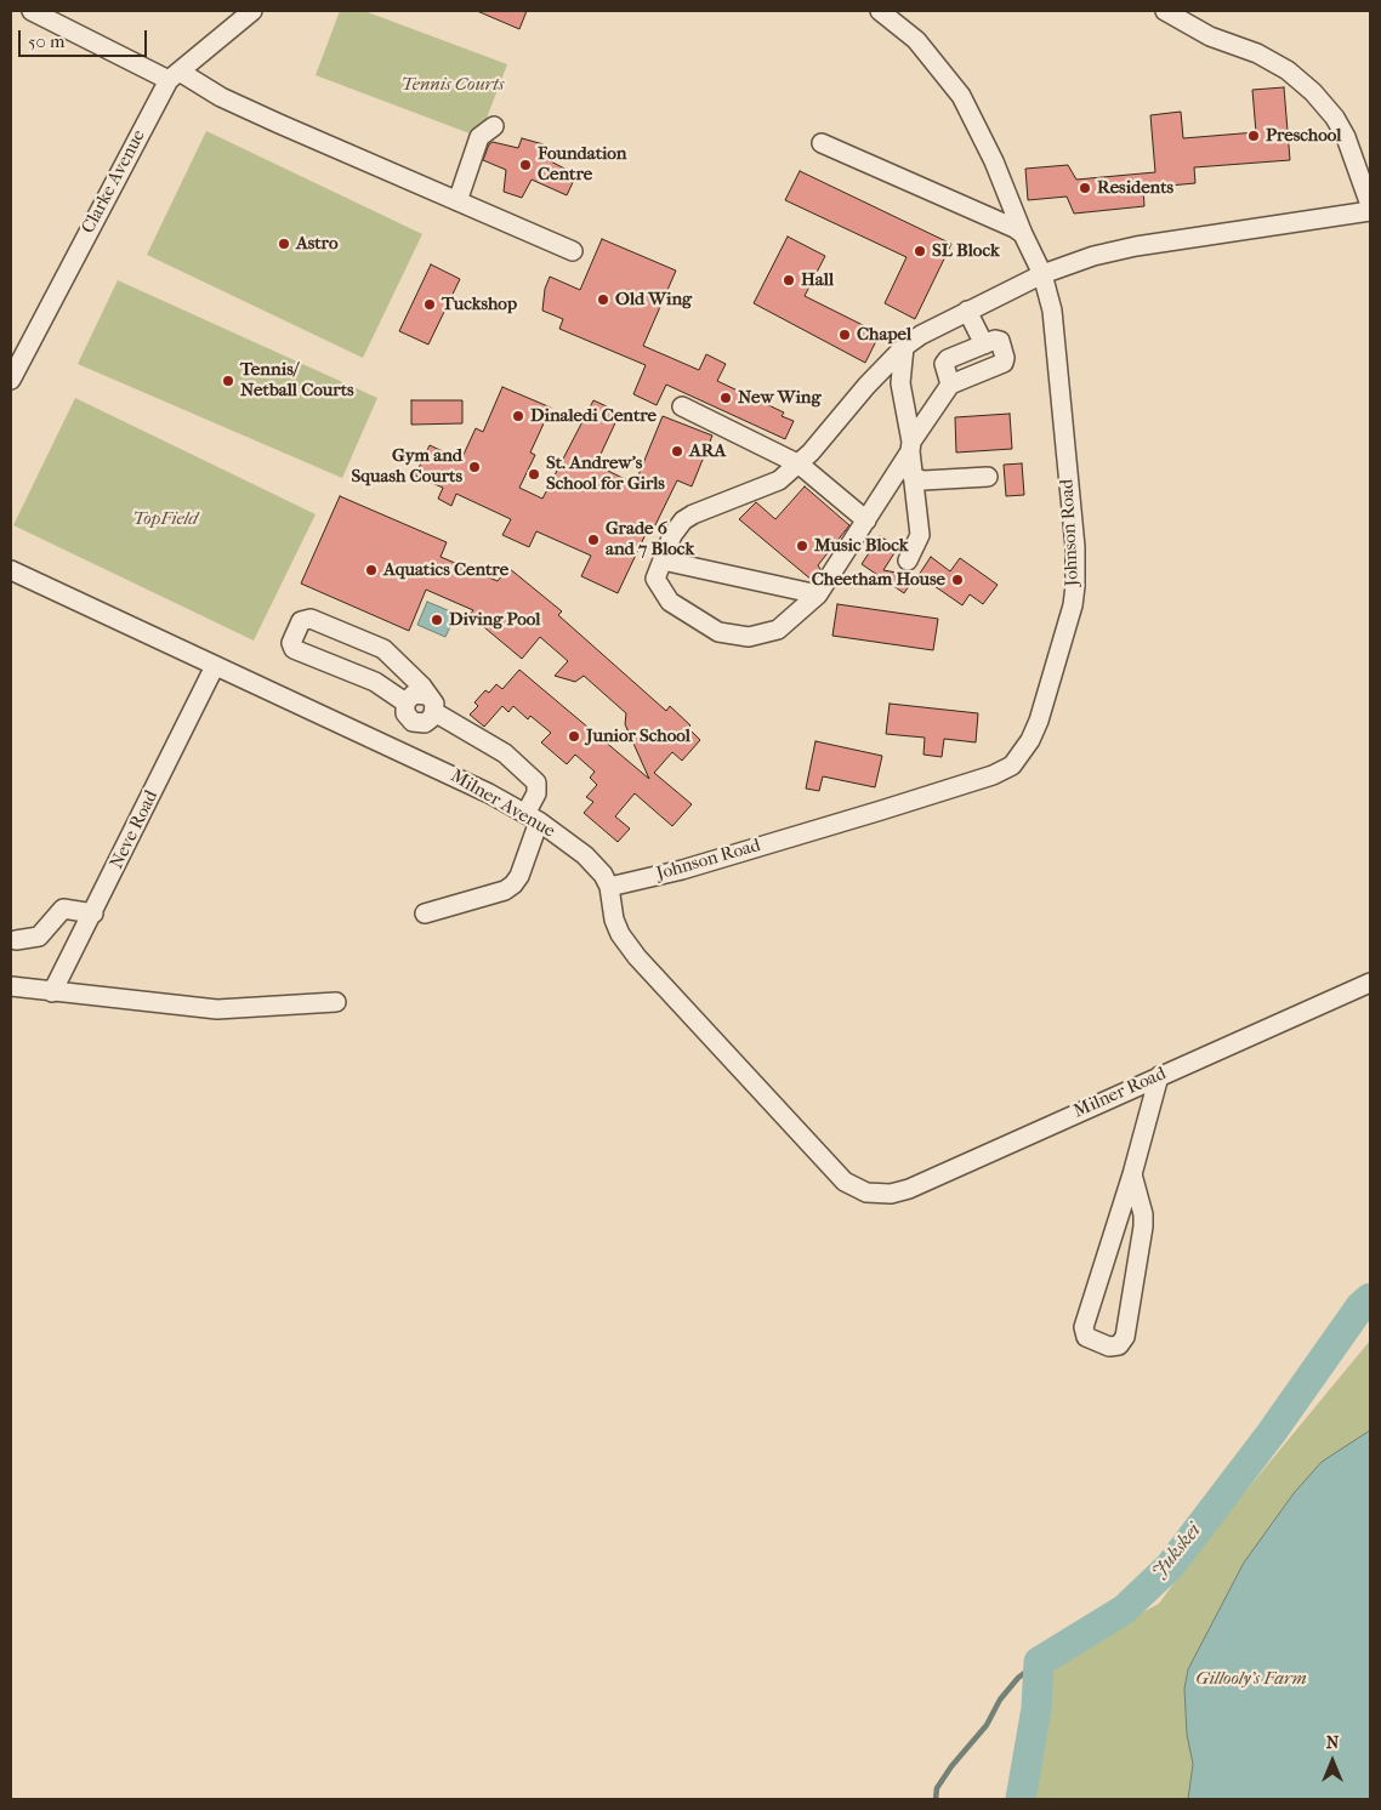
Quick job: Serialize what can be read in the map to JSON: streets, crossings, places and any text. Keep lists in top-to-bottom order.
{
  "streets": {
    "street": [
      "Clarke Avenue",
      "Johnson Road",
      "Milner Avenue",
      "Neve Road",
      "Milner Road"
    ]
  },
  "crossings": [
    ["Johnson Road", "Milner Avenue"],
    ["Milner Avenue", "Neve Road"],
    ["Milner Avenue", "Milner Road"]
  ],
  "water": ["Jukskei"],
  "parks": ["Tennis Courts", "TopField", "Gillooly's Farm"],
  "places": [
    "Preschool",
    "Foundation Centre",
    "Residents",
    "Astro",
    "SL Block",
    "Hall",
    "Old Wing",
    "Tuckshop",
    "Chapel",
    "Tennis/ Netball Courts",
    "New Wing",
    "Dinaledi Centre",
    "ARA",
    "Gym and Squash Courts",
    "St. Andrew's School for Girls",
    "Grade 6 and 7 Block",
    "Music Block",
    "Aquatics Centre",
    "Cheetham House",
    "Diving Pool",
    "Junior School"
  ],
  "scale_bar": "50 m",
  "north": "top"
}
